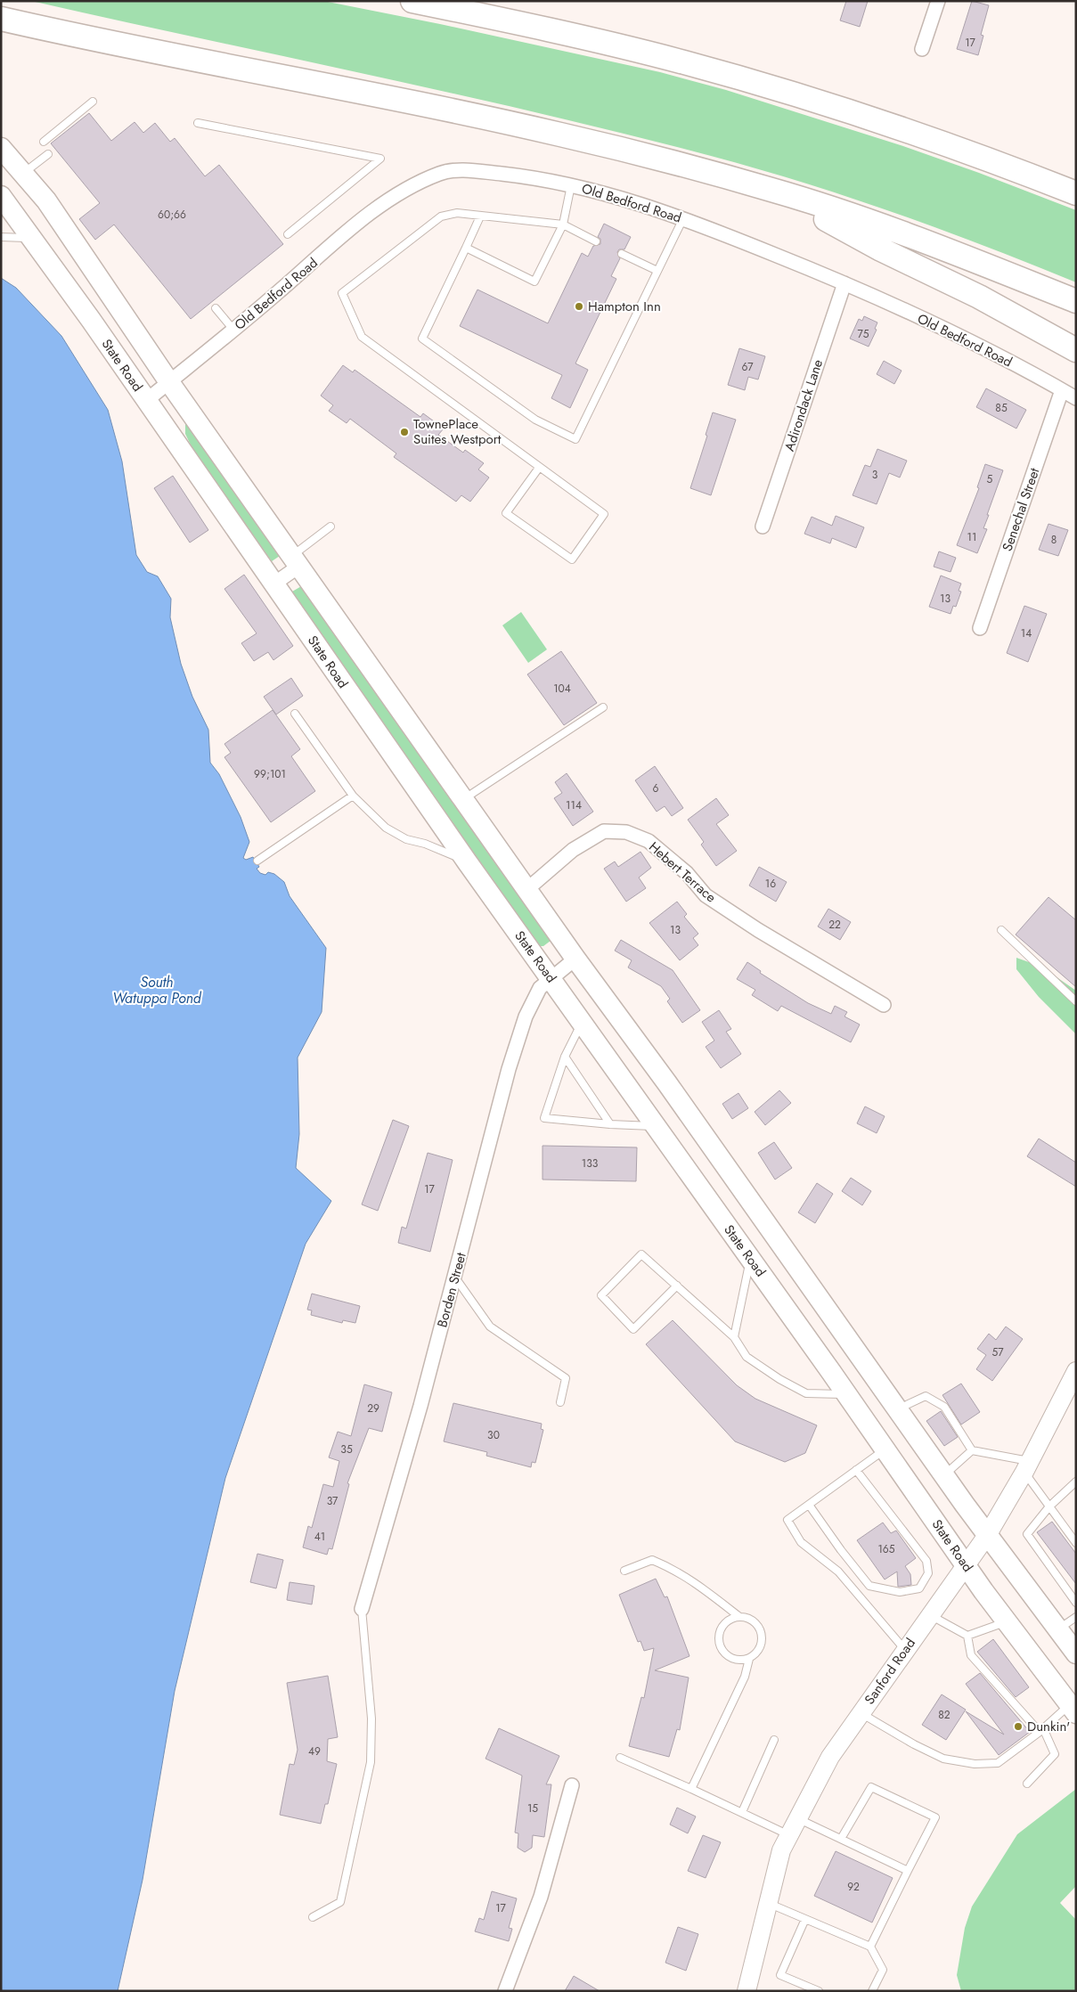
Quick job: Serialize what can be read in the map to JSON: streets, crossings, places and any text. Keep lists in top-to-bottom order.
{
  "streets": {
    "main road": ["State Road"],
    "street": [
      "Old Bedford Road",
      "Adirondack Lane",
      "Senechal Street",
      "Hebert Terrace",
      "Borden Street",
      "Sanford Road"
    ]
  },
  "crossings": [
    ["Old Bedford Road", "State Road"],
    ["Old Bedford Road", "Adirondack Lane"],
    ["Old Bedford Road", "Senechal Street"],
    ["State Road", "Borden Street"],
    ["State Road", "Sanford Road"]
  ],
  "water": ["South Watuppa Pond"],
  "places": ["Hampton Inn", "TownePlace Suites Westport", "Dunkin'"],
  "house_numbers": [
    "17",
    "60;66",
    "75",
    "67",
    "85",
    "3",
    "5",
    "11",
    "8",
    "13",
    "14",
    "104",
    "99;101",
    "6",
    "114",
    "16",
    "22",
    "13",
    "133",
    "17",
    "57",
    "29",
    "30",
    "35",
    "37",
    "41",
    "165",
    "82",
    "49",
    "15",
    "92",
    "17"
  ]
}
